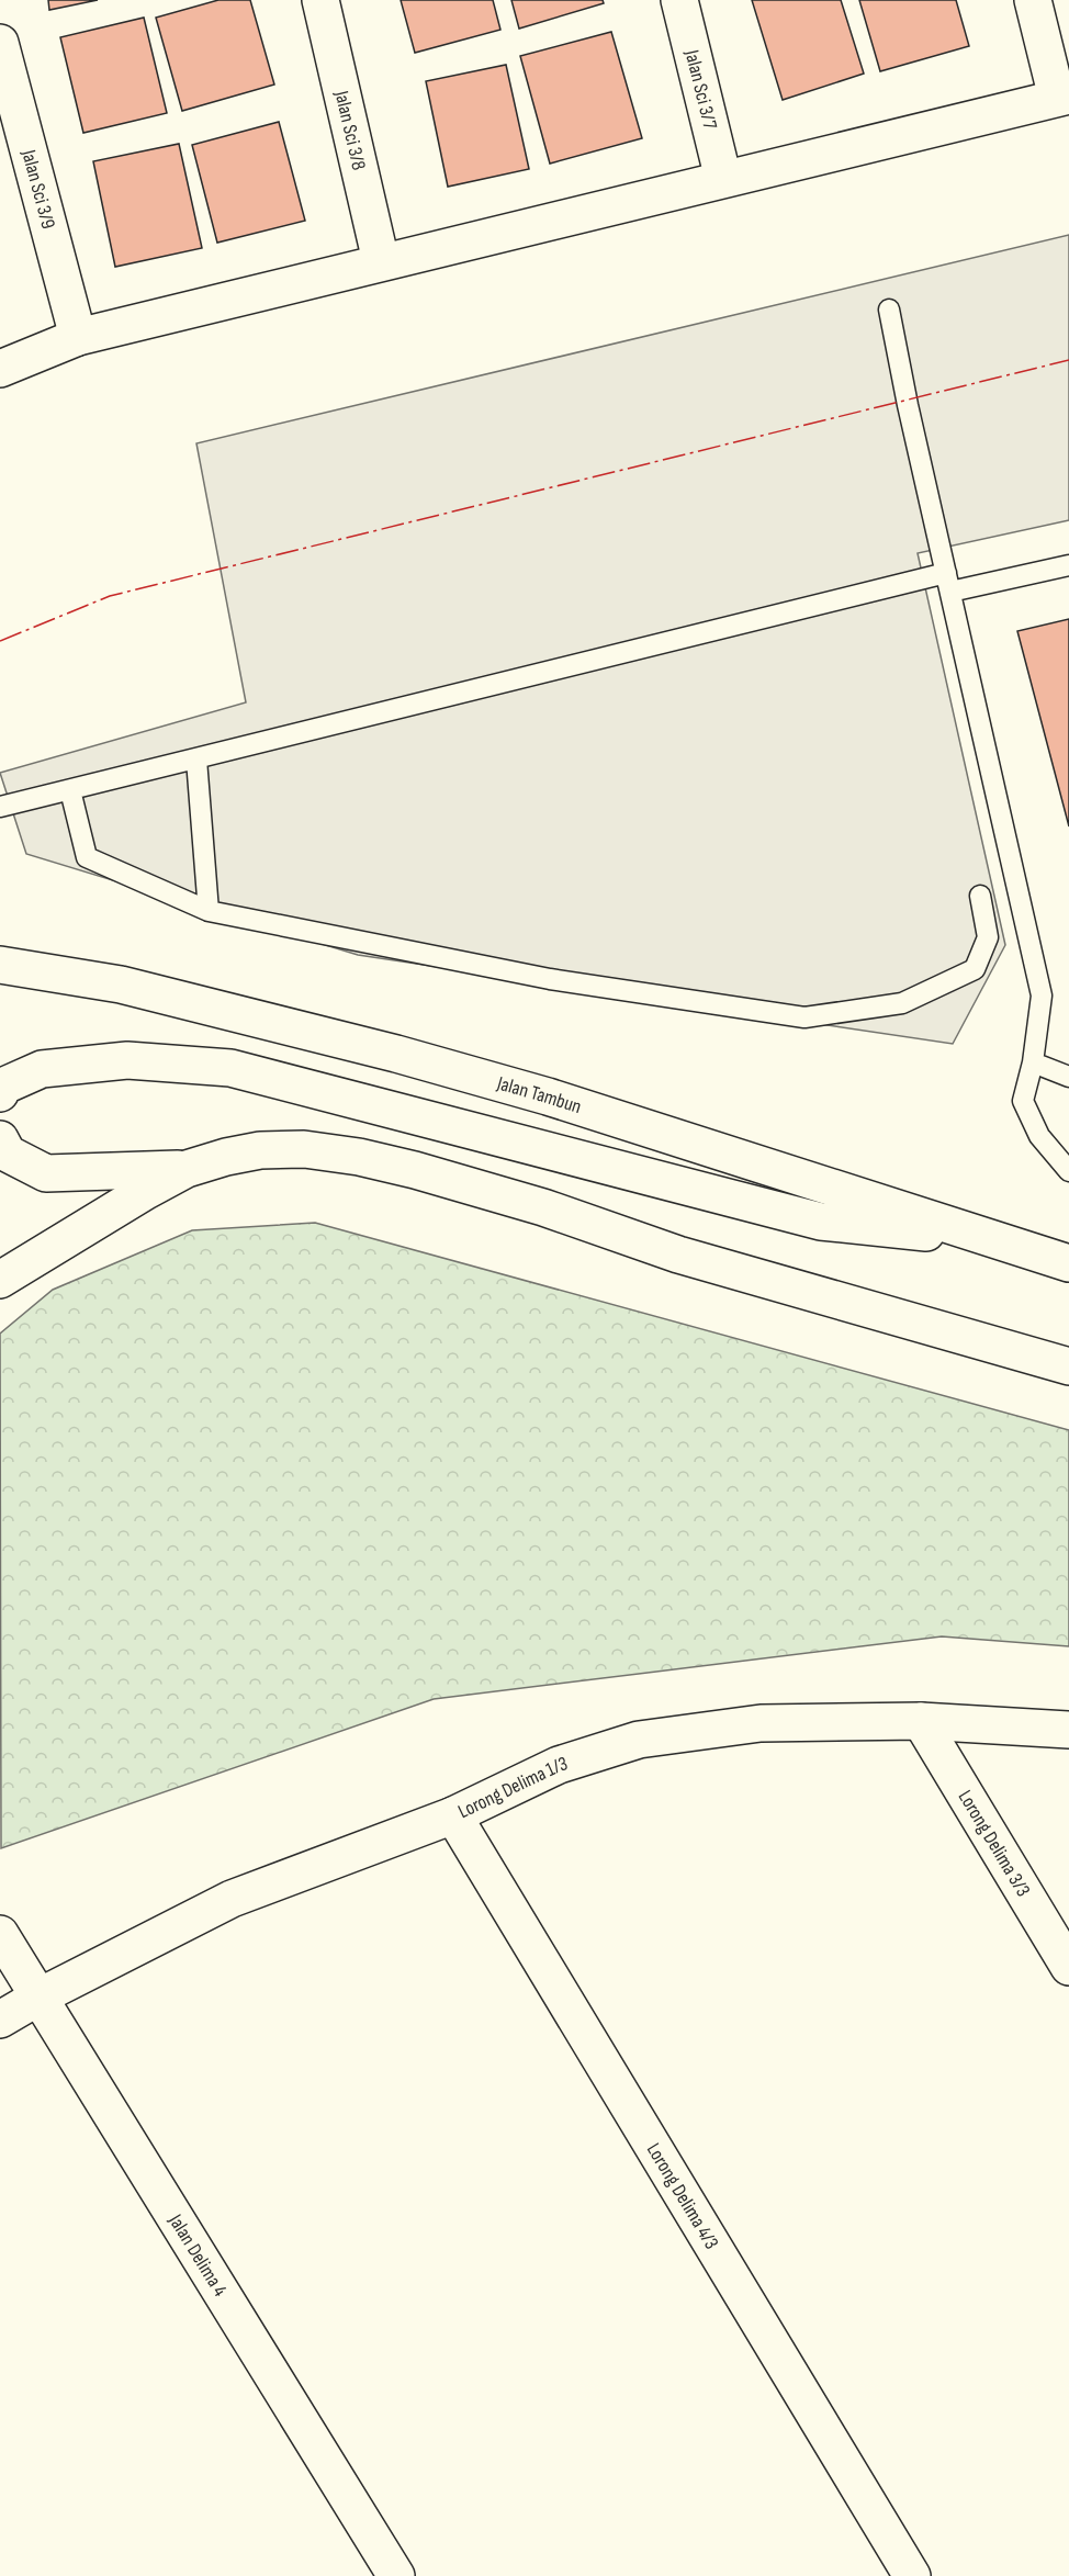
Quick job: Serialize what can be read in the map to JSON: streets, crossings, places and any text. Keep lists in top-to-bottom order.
{
  "streets": {
    "street": [
      "Jalan Sci 3/7",
      "Jalan Sci 3/8",
      "Jalan Sci 3/9",
      "Jalan Tambun",
      "Lorong Delima 1/3",
      "Lorong Delima 3/3",
      "Lorong Delima 4/3",
      "Jalan Delima 4"
    ]
  },
  "crossings": [
    ["Lorong Delima 1/3", "Lorong Delima 3/3"],
    ["Lorong Delima 1/3", "Lorong Delima 4/3"],
    ["Lorong Delima 1/3", "Jalan Delima 4"]
  ]
}
